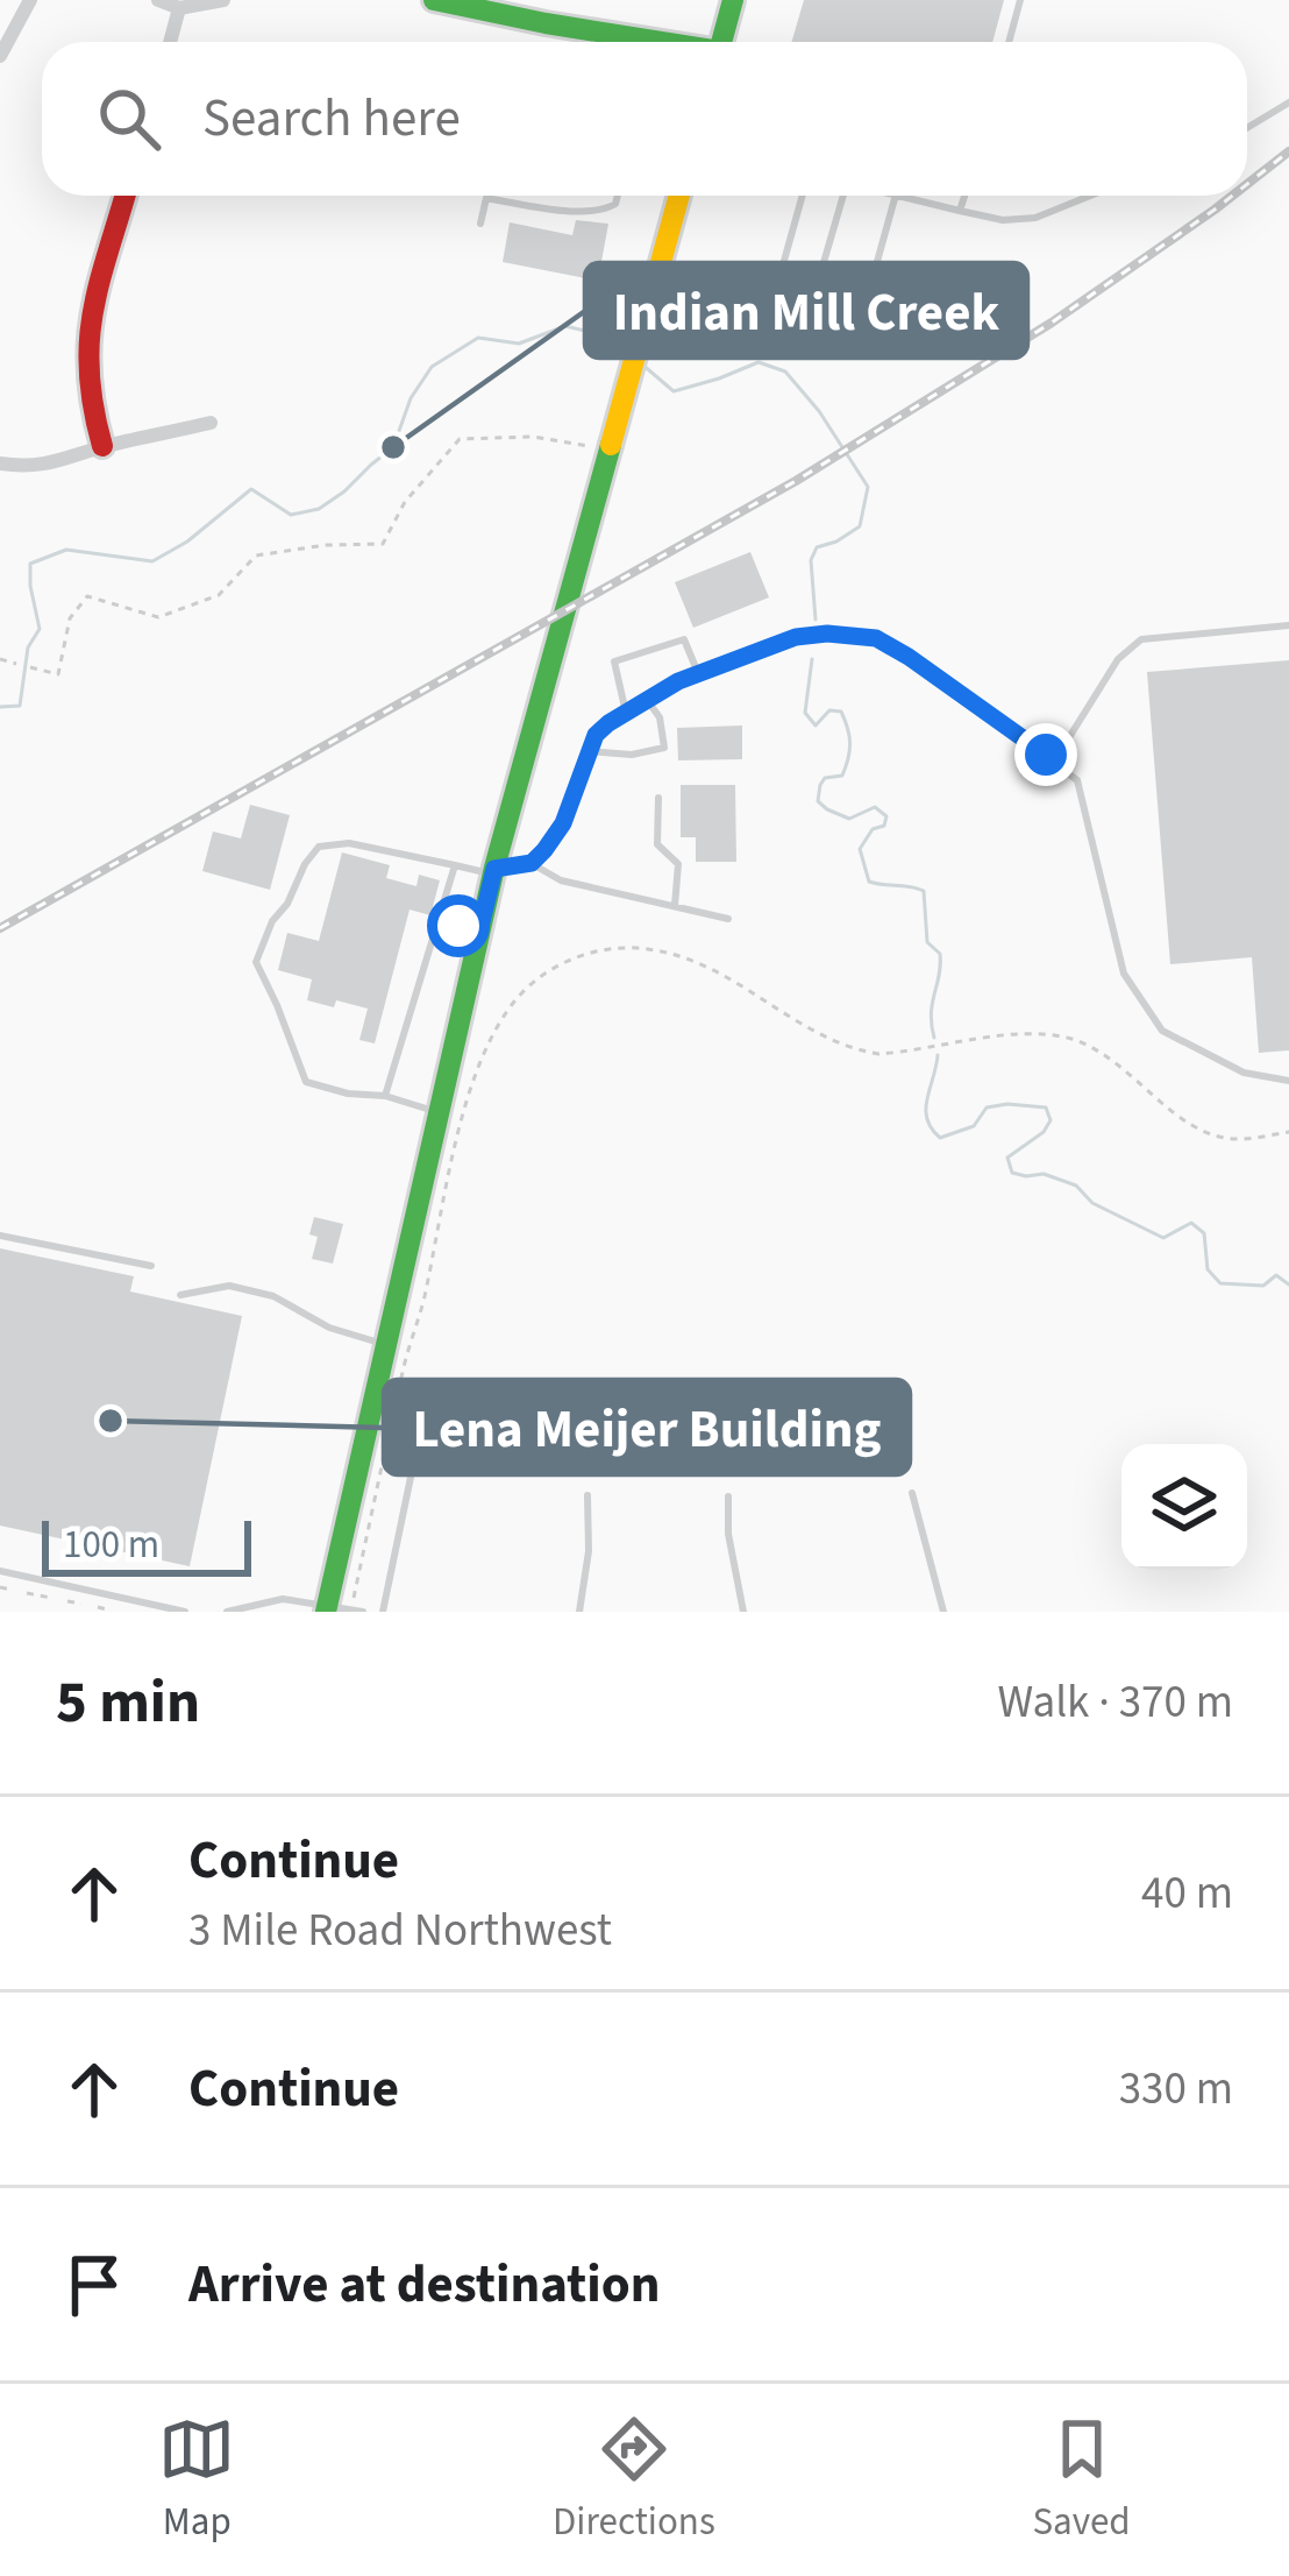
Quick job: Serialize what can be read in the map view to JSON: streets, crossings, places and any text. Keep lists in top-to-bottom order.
{
  "places": ["Indian Mill Creek", "Lena Meijer Building"],
  "scale_bar": "100 m",
  "page": {
    "search": "Search here",
    "scale": "100 m",
    "heading": ["5 min", "Walk · 370 m"],
    "list": [
      ["Continue", "3 Mile Road Northwest", "40 m"],
      ["Continue", "330 m"],
      "Arrive at destination"
    ],
    "nav": ["Map", "Directions", "Saved"]
  }
}
